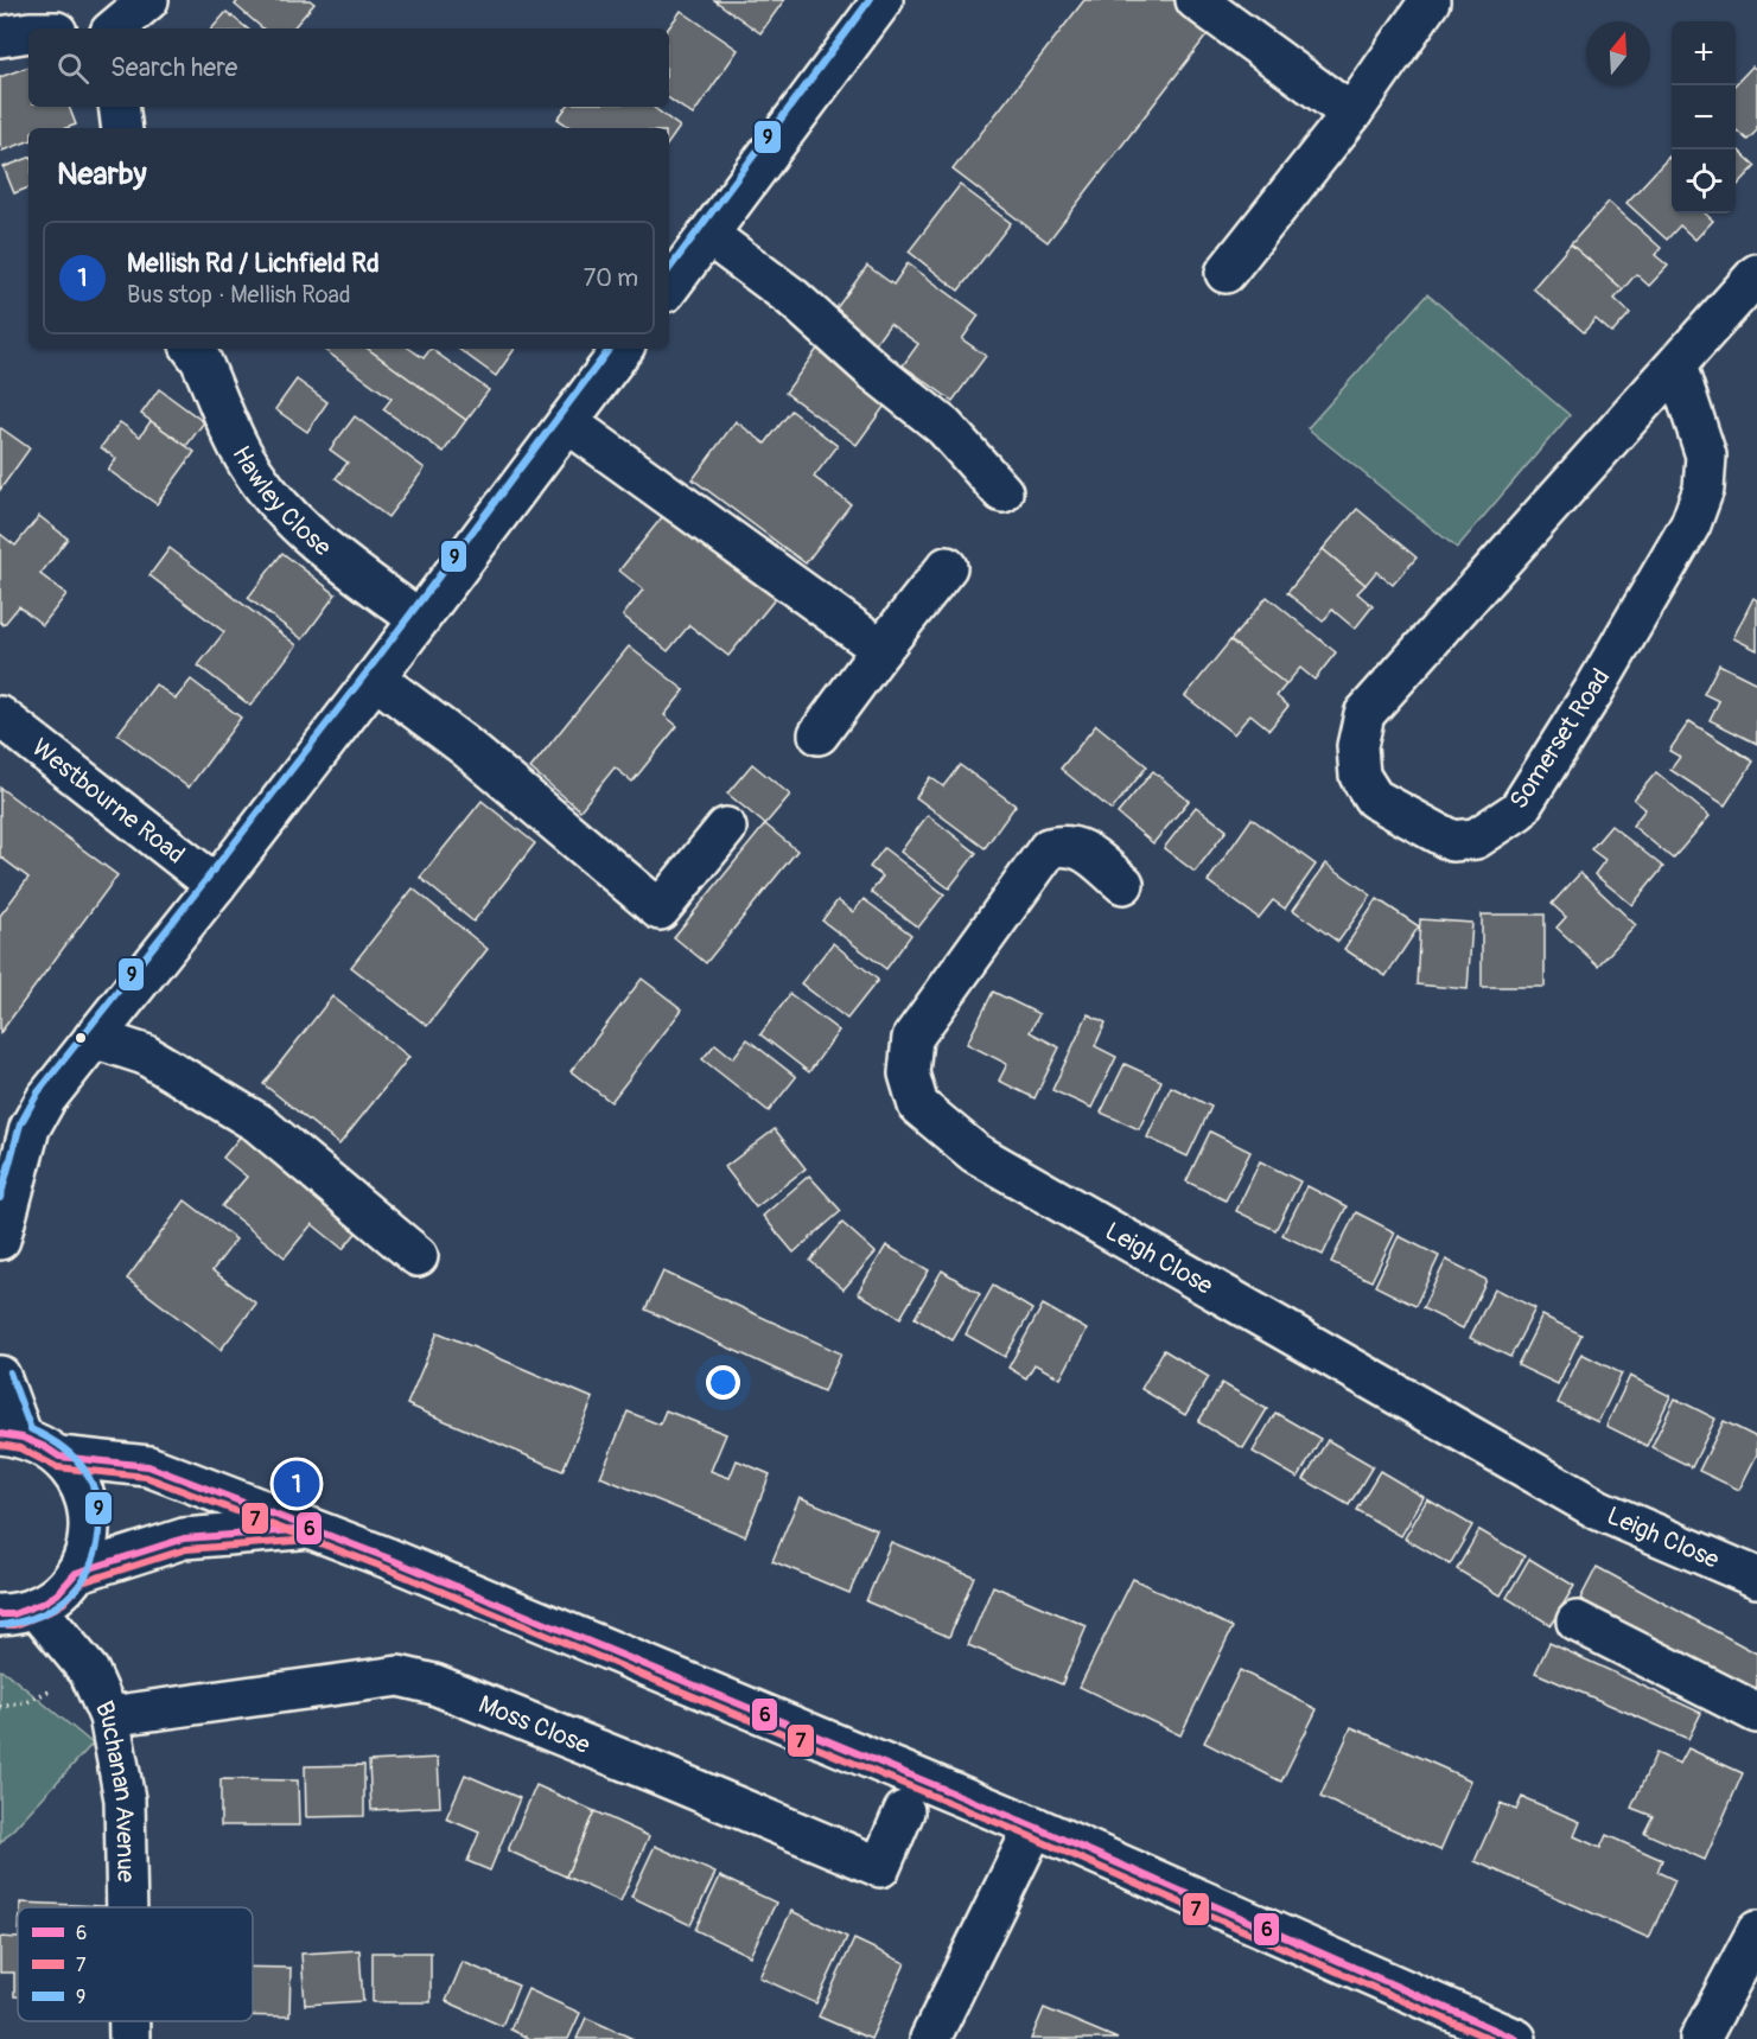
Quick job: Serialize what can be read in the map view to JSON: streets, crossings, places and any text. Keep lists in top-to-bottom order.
{
  "streets": {
    "main road": [
      "Hawley Close",
      "Somerset Road",
      "Westbourne Road",
      "Leigh Close",
      "Moss Close",
      "Buchanan Avenue"
    ]
  },
  "crossings": [
    ["Moss Close", "Buchanan Avenue"]
  ],
  "lines": ["transit line 9", "transit line 6", "transit line 7"],
  "legend": ["6", "7", "9"],
  "north": "top",
  "page": {
    "map_buttons": ["+", "−"],
    "search": "Search here",
    "heading": "Nearby",
    "list": [
      {
        "mark": "1",
        "name": "Mellish Rd / Lichfield Rd",
        "note": "Bus stop · Mellish Road",
        "value": "70 m"
      }
    ],
    "pins": "1"
  }
}
